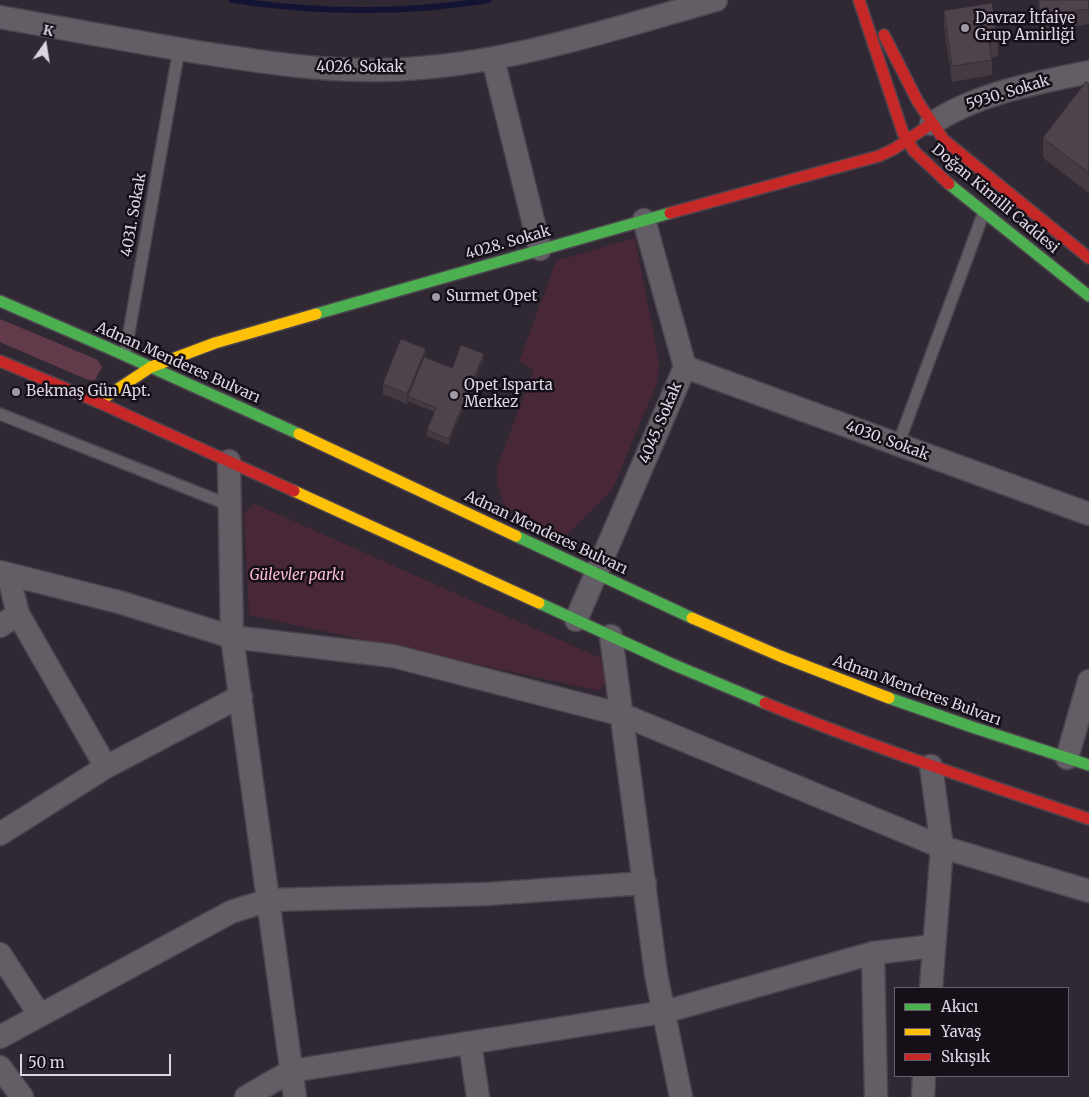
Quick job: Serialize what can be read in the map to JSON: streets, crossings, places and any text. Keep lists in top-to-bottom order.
{
  "streets": {
    "main road": ["Doğan Kimilli Caddesi", "4028. Sokak", "Adnan Menderes Bulvarı"],
    "street": [
      "4026. Sokak",
      "5930. Sokak",
      "4045. Sokak",
      "4030. Sokak"
    ],
    "lane": ["4031. Sokak"]
  },
  "crossings": [
    ["4026. Sokak", "4031. Sokak"],
    ["5930. Sokak", "Doğan Kimilli Caddesi"],
    ["5930. Sokak", "4028. Sokak"],
    ["Doğan Kimilli Caddesi", "4028. Sokak"],
    ["4031. Sokak", "4028. Sokak"],
    ["4031. Sokak", "Adnan Menderes Bulvarı"],
    ["4028. Sokak", "Adnan Menderes Bulvarı"],
    ["4028. Sokak", "4045. Sokak"],
    ["Adnan Menderes Bulvarı", "4045. Sokak"],
    ["4045. Sokak", "4030. Sokak"]
  ],
  "parks": ["Gülevler parkı"],
  "places": [
    "Davraz İtfaiye Grup Amirliği",
    "Surmet Opet",
    "Bekmaş Gün Apt.",
    "Opet Isparta Merkez"
  ],
  "legend": ["Akıcı", "Yavaş", "Sıkışık"],
  "scale_bar": "50 m",
  "north": "top"
}
